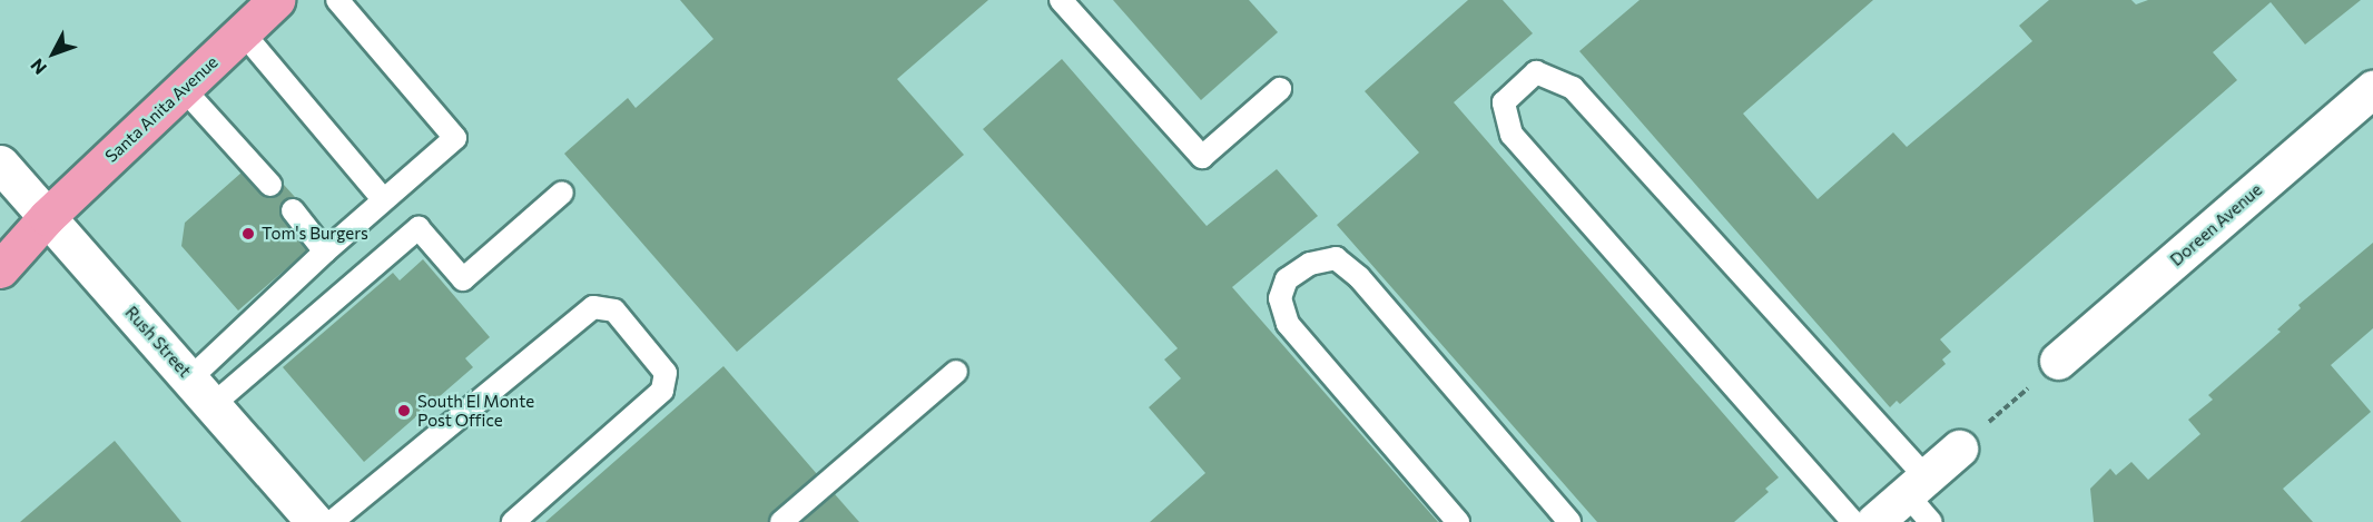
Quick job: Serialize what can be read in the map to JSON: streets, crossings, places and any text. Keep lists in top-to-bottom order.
{
  "streets": {
    "main road": ["Santa Anita Avenue"],
    "street": ["Doreen Avenue", "Rush Street"]
  },
  "crossings": [
    ["Santa Anita Avenue", "Rush Street"]
  ],
  "places": ["Tom's Burgers", "South El Monte Post Office"],
  "north": "bottom left"
}
